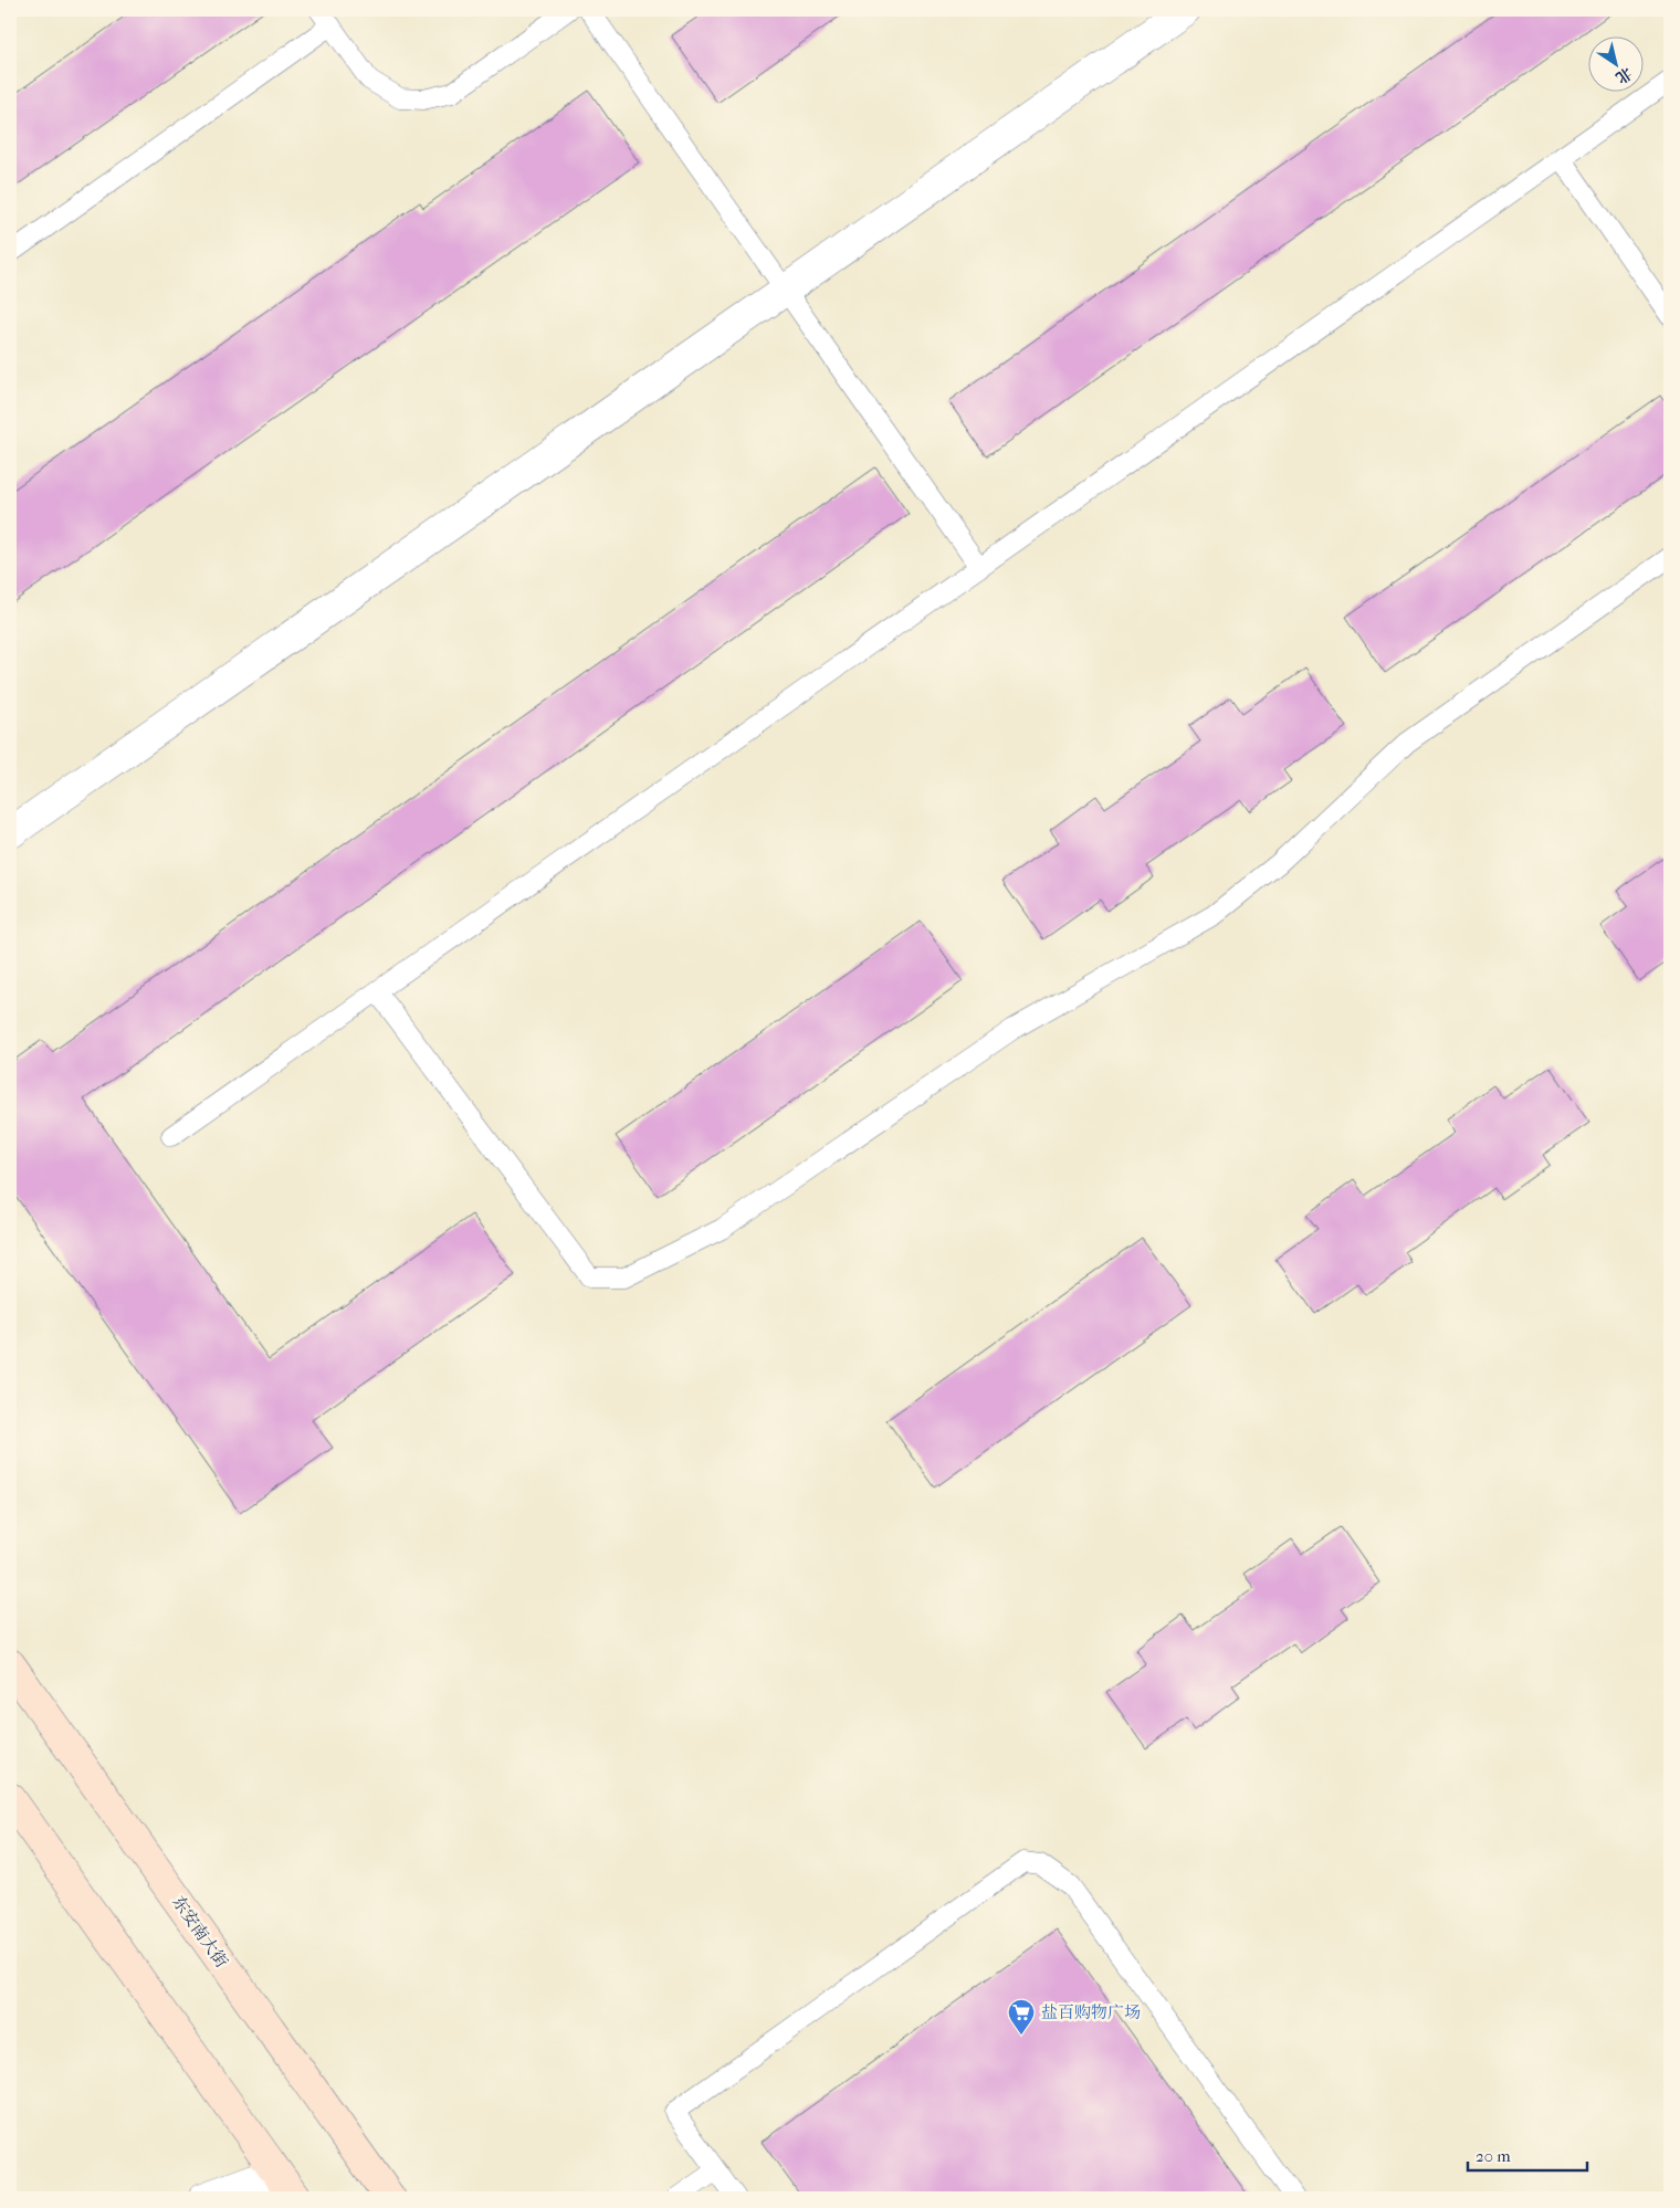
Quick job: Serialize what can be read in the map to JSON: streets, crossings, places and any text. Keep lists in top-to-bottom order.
{
  "streets": {
    "main road": ["东安南大街"]
  },
  "places": {
    "supermarket": ["盐百购物广场"]
  },
  "scale_bar": "20 m",
  "north": "bottom right"
}
